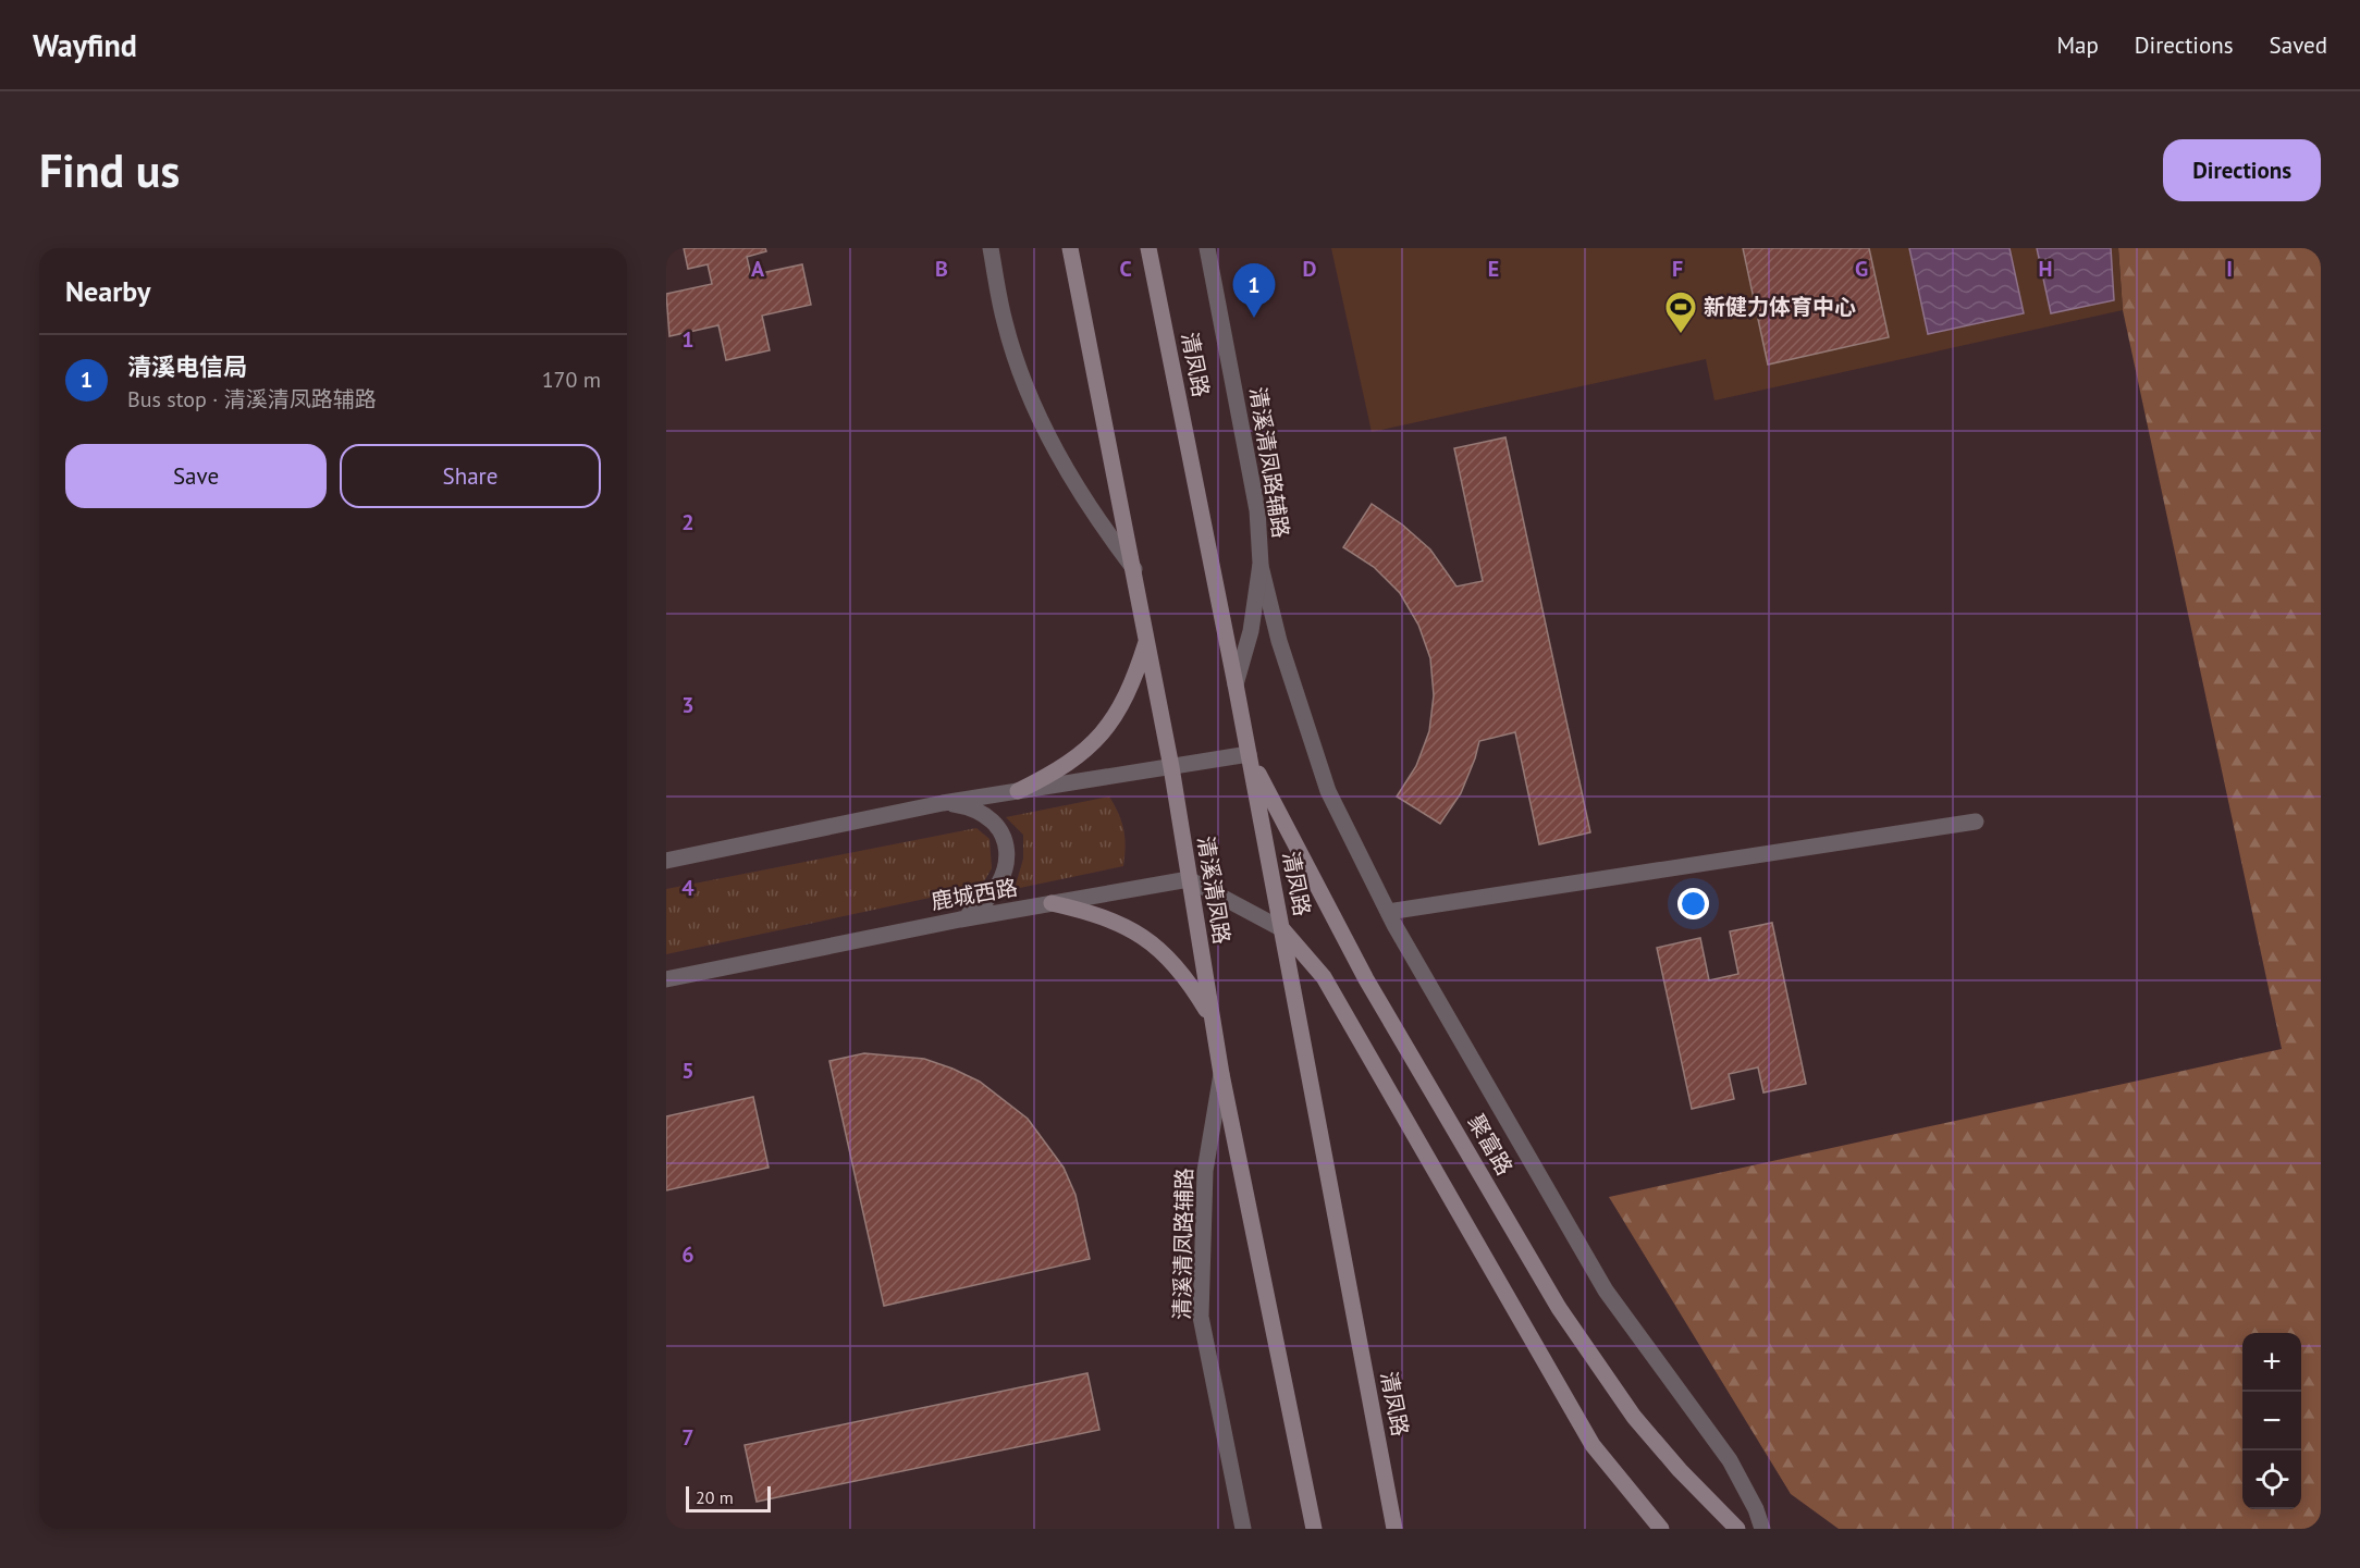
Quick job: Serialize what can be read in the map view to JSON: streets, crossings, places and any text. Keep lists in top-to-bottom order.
{
  "streets": {
    "main road": ["清凤路", "清溪清凤路", "聚富路"],
    "street": ["清溪清凤路辅路", "鹿城西路"]
  },
  "crossings": [
    ["清凤路", "清溪清凤路辅路"],
    ["清凤路", "聚富路"],
    ["清溪清凤路辅路", "清溪清凤路"],
    ["清溪清凤路", "鹿城西路"]
  ],
  "places": {
    "sports": ["新健力体育中心"]
  },
  "scale_bar": "20 m",
  "page": {
    "header": "Wayfind",
    "nav": ["Map", "Directions", "Saved"],
    "buttons": [
      "Directions",
      ["Save", "Share"]
    ],
    "title": "Find us",
    "heading": "Nearby",
    "pins": "1",
    "list": [
      {
        "mark": "1",
        "name": "清溪电信局",
        "note": "Bus stop · 清溪清凤路辅路",
        "value": "170 m"
      }
    ],
    "map_buttons": ["+", "−"],
    "scale": "20 m"
  },
  "grid": {
    "columns": [
      "A",
      "B",
      "C",
      "D",
      "E",
      "F",
      "G",
      "H",
      "I"
    ],
    "rows": [
      "1",
      "2",
      "3",
      "4",
      "5",
      "6",
      "7"
    ]
  }
}
